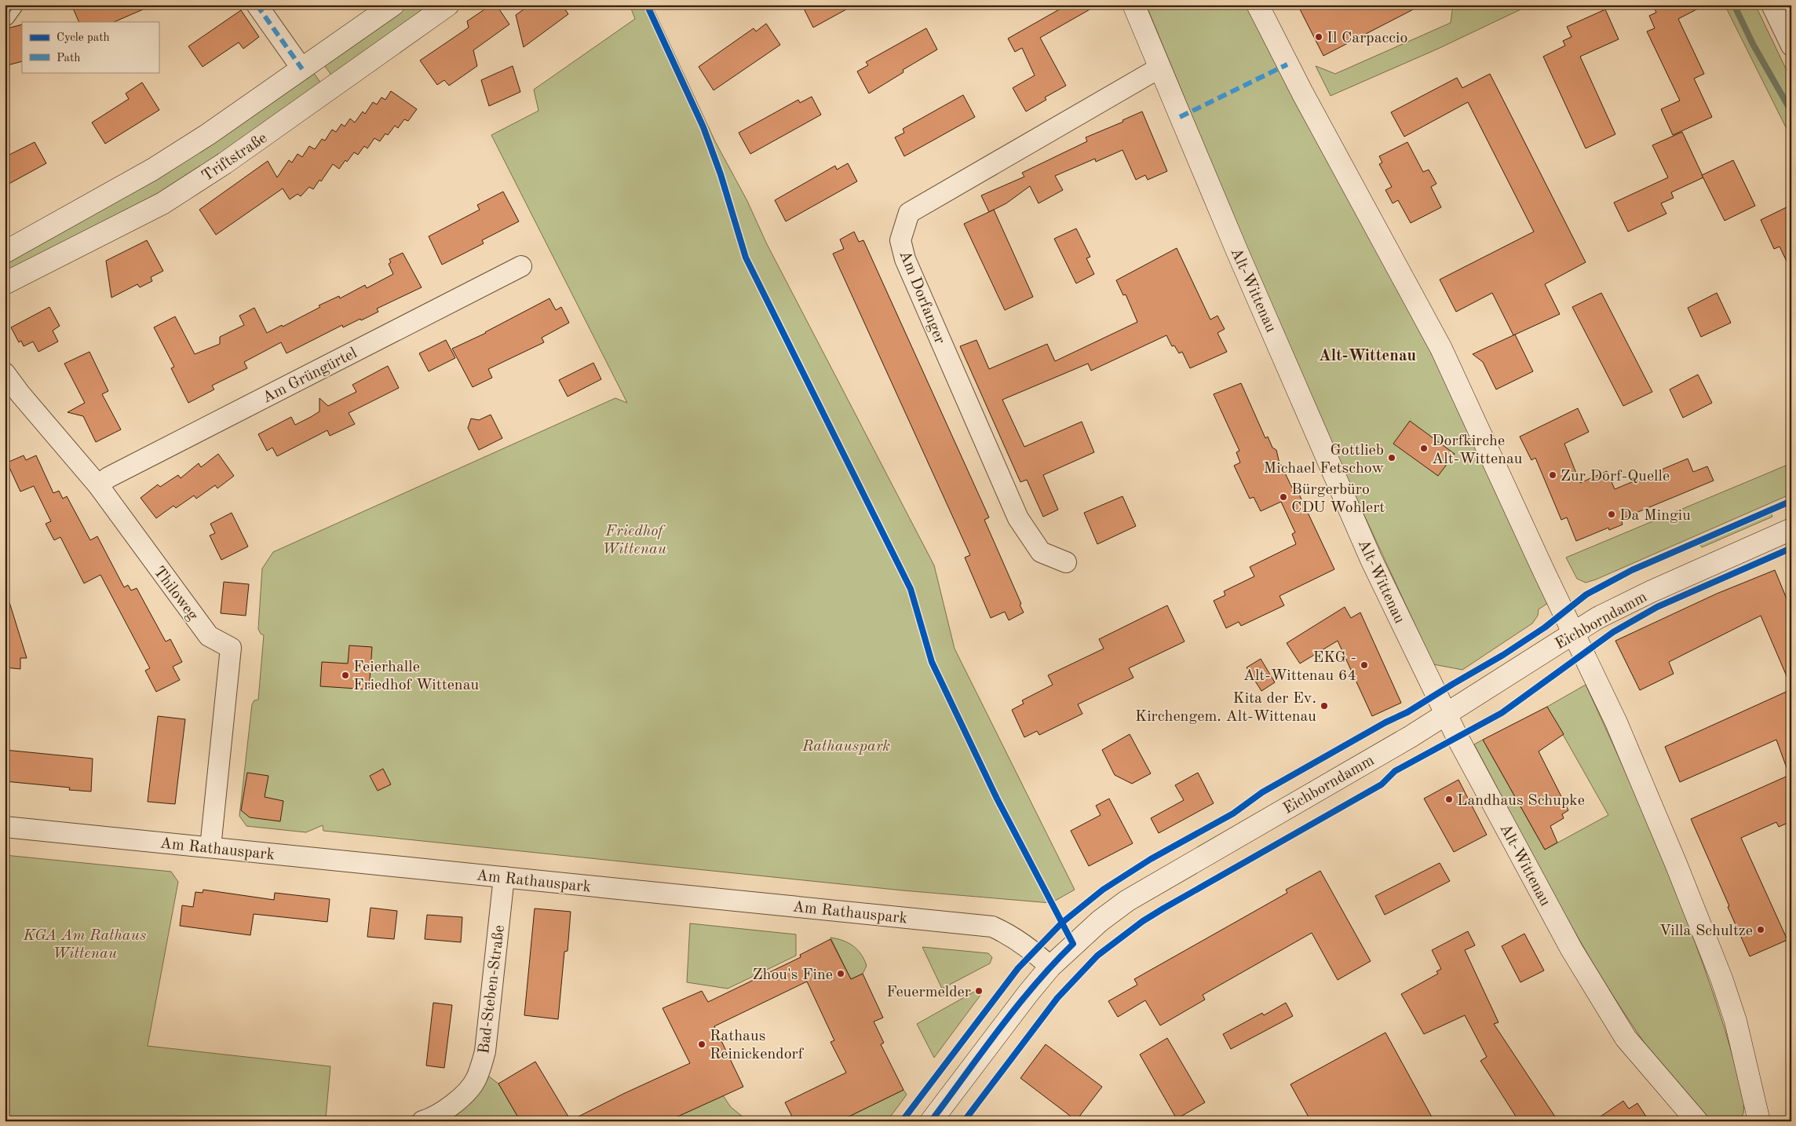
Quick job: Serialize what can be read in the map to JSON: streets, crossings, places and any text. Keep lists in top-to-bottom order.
{
  "streets": {
    "main road": ["Triftstraße", "Alt-Wittenau", "Eichborndamm"],
    "street": [
      "Am Dorfanger",
      "Am Grüngürtel",
      "Thiloweg",
      "Am Rathauspark",
      "Bad-Steben-Straße"
    ]
  },
  "crossings": [
    ["Alt-Wittenau", "Am Dorfanger"],
    ["Alt-Wittenau", "Eichborndamm"],
    ["Am Grüngürtel", "Thiloweg"],
    ["Thiloweg", "Am Rathauspark"],
    ["Eichborndamm", "Am Rathauspark"],
    ["Am Rathauspark", "Bad-Steben-Straße"]
  ],
  "districts": ["Alt-Wittenau"],
  "parks": ["Friedhof Wittenau", "Rathauspark", "KGA Am Rathaus Wittenau"],
  "places": [
    "Il Carpaccio",
    "Dorfkirche Alt-Wittenau",
    "Gottlieb Michael Fetschow",
    "Zur Dorf-Quelle",
    "Bürgerbüro CDU Wohlert",
    "Da Mingiu",
    "EKG - Alt-Wittenau 64",
    "Feierhalle Friedhof Wittenau",
    "Kita der Ev. Kirchengem. Alt-Wittenau",
    "Landhaus Schupke",
    "Villa Schultze",
    "Zhou's Fine",
    "Feuermelder",
    "Rathaus Reinickendorf"
  ],
  "legend": ["Cycle path", "Path"]
}
